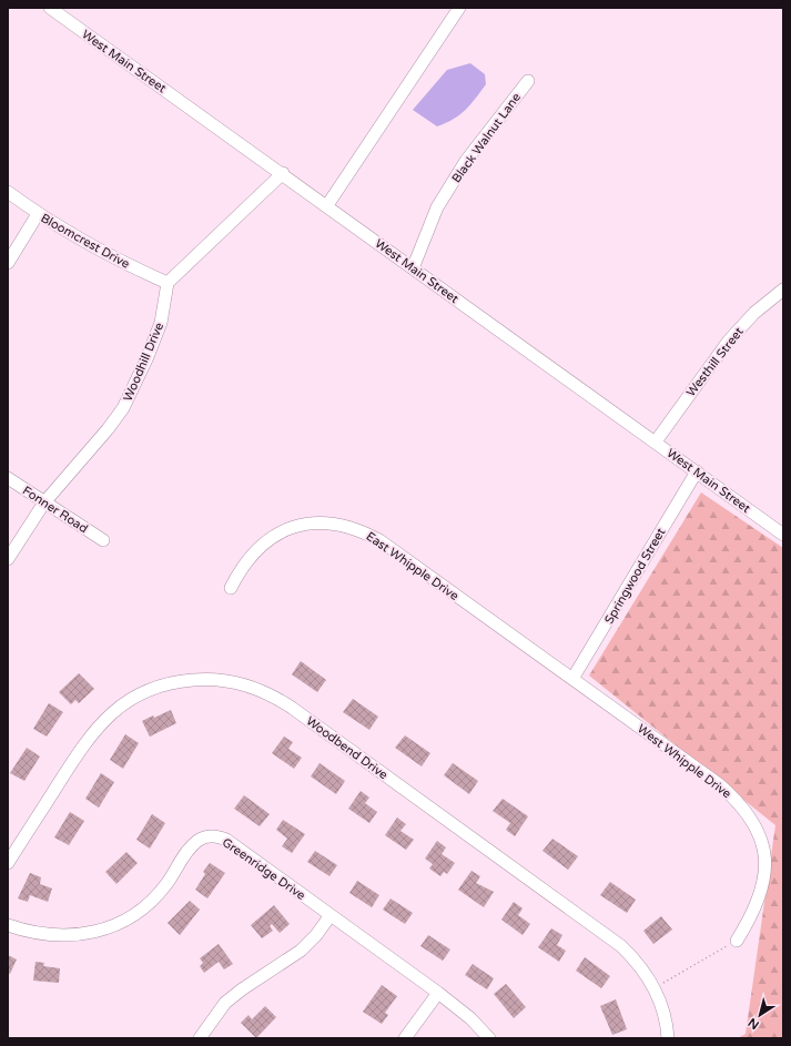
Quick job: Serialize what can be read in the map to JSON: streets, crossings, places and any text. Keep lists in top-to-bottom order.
{
  "streets": {
    "street": [
      "West Main Street",
      "Black Walnut Lane",
      "Bloomcrest Drive",
      "Woodhill Drive",
      "Westhill Street",
      "Fonner Road",
      "East Whipple Drive",
      "Springwood Street",
      "Woodbend Drive",
      "West Whipple Drive",
      "Greenridge Drive"
    ]
  },
  "crossings": [
    ["West Main Street", "Black Walnut Lane"],
    ["West Main Street", "Westhill Street"],
    ["West Main Street", "Springwood Street"],
    ["Bloomcrest Drive", "Woodhill Drive"],
    ["Woodhill Drive", "Fonner Road"],
    ["East Whipple Drive", "Springwood Street"],
    ["East Whipple Drive", "West Whipple Drive"],
    ["Springwood Street", "West Whipple Drive"]
  ],
  "north": "bottom left"
}
